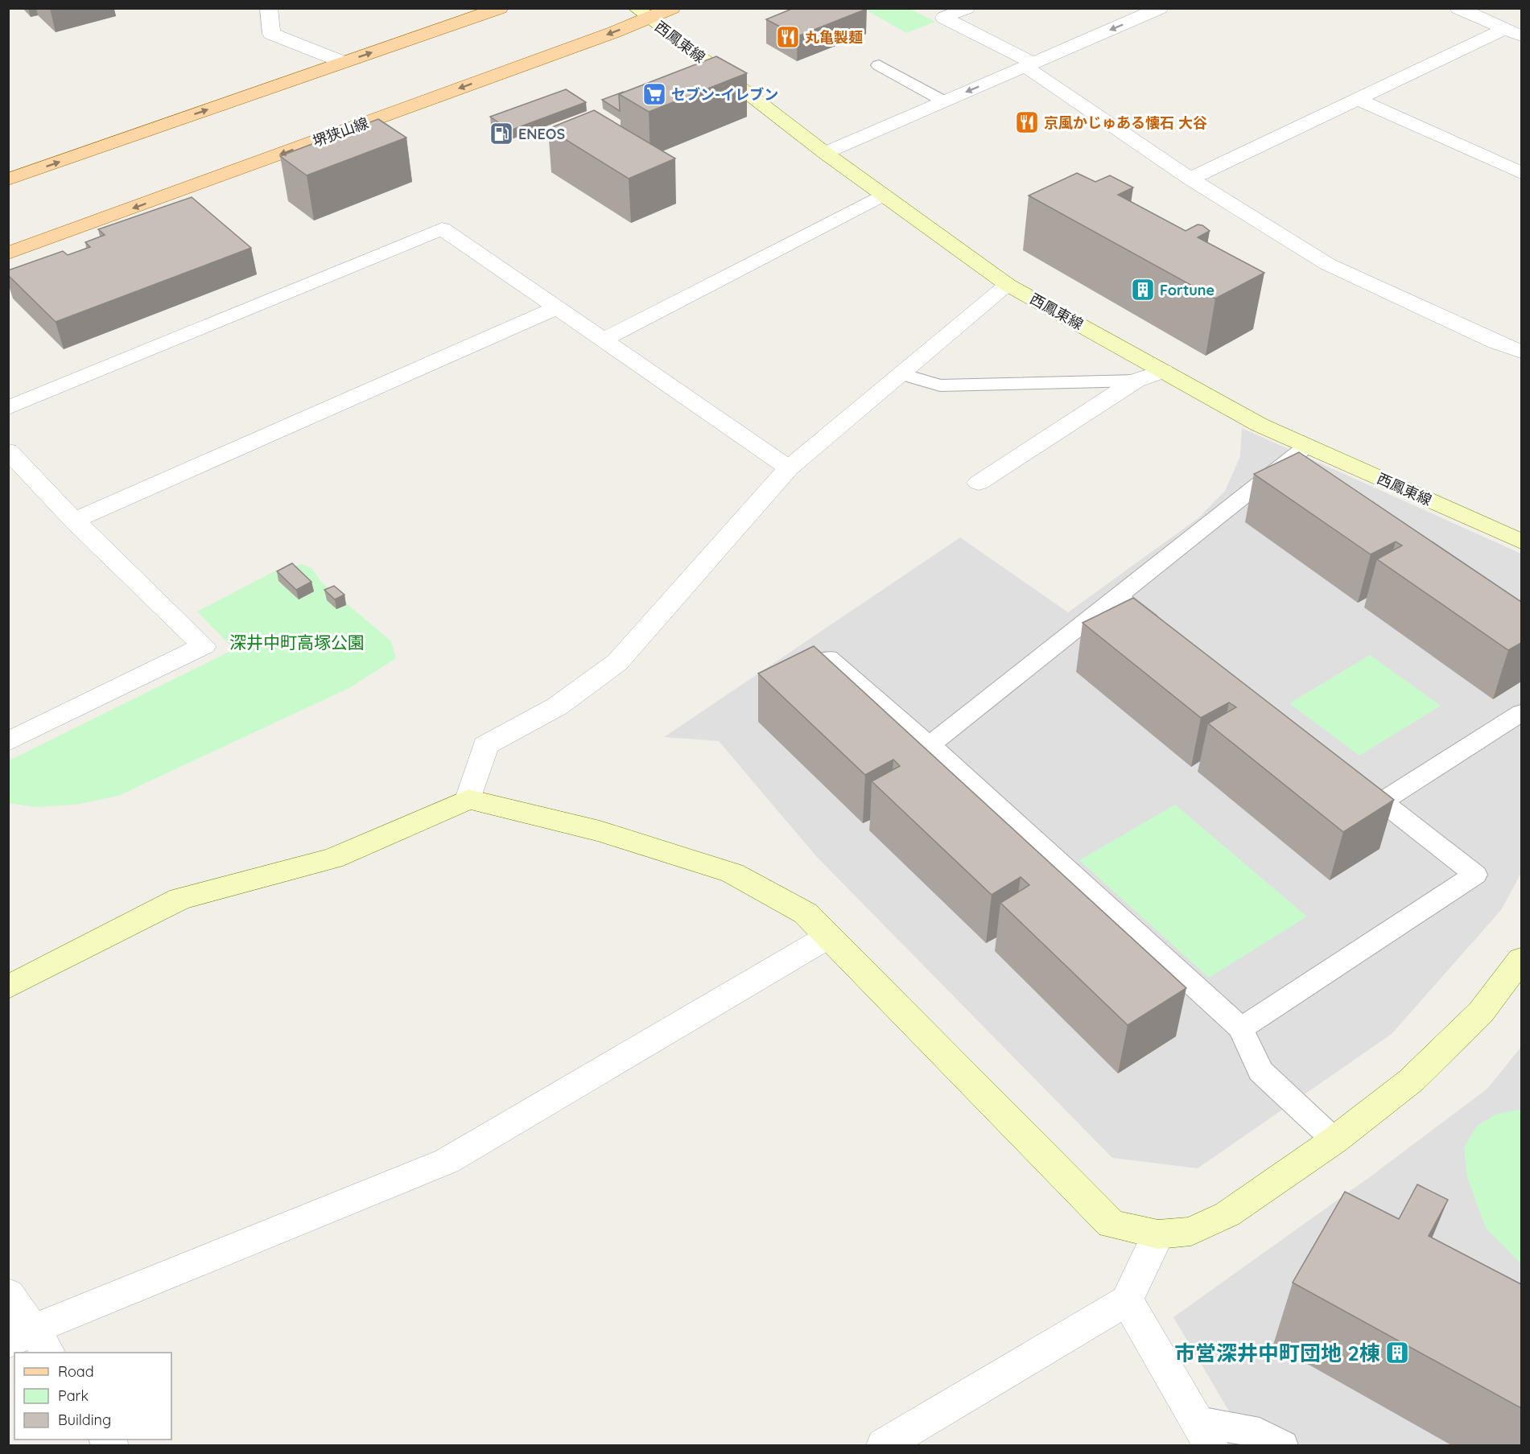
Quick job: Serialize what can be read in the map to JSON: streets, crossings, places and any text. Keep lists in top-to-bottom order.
{
  "streets": {
    "main road": ["堺狭山線"],
    "street": ["西鳳東線"]
  },
  "crossings": [
    ["西鳳東線", "堺狭山線"]
  ],
  "parks": ["深井中町高塚公園"],
  "places": {
    "restaurant": ["丸亀製麺", "京風かじゅある懐石 大谷"],
    "supermarket": ["セブン-イレブン"],
    "fuel station": ["ENEOS"],
    "building": ["Fortune", "市営深井中町団地 2棟"]
  },
  "legend": ["Road", "Park", "Building"]
}
